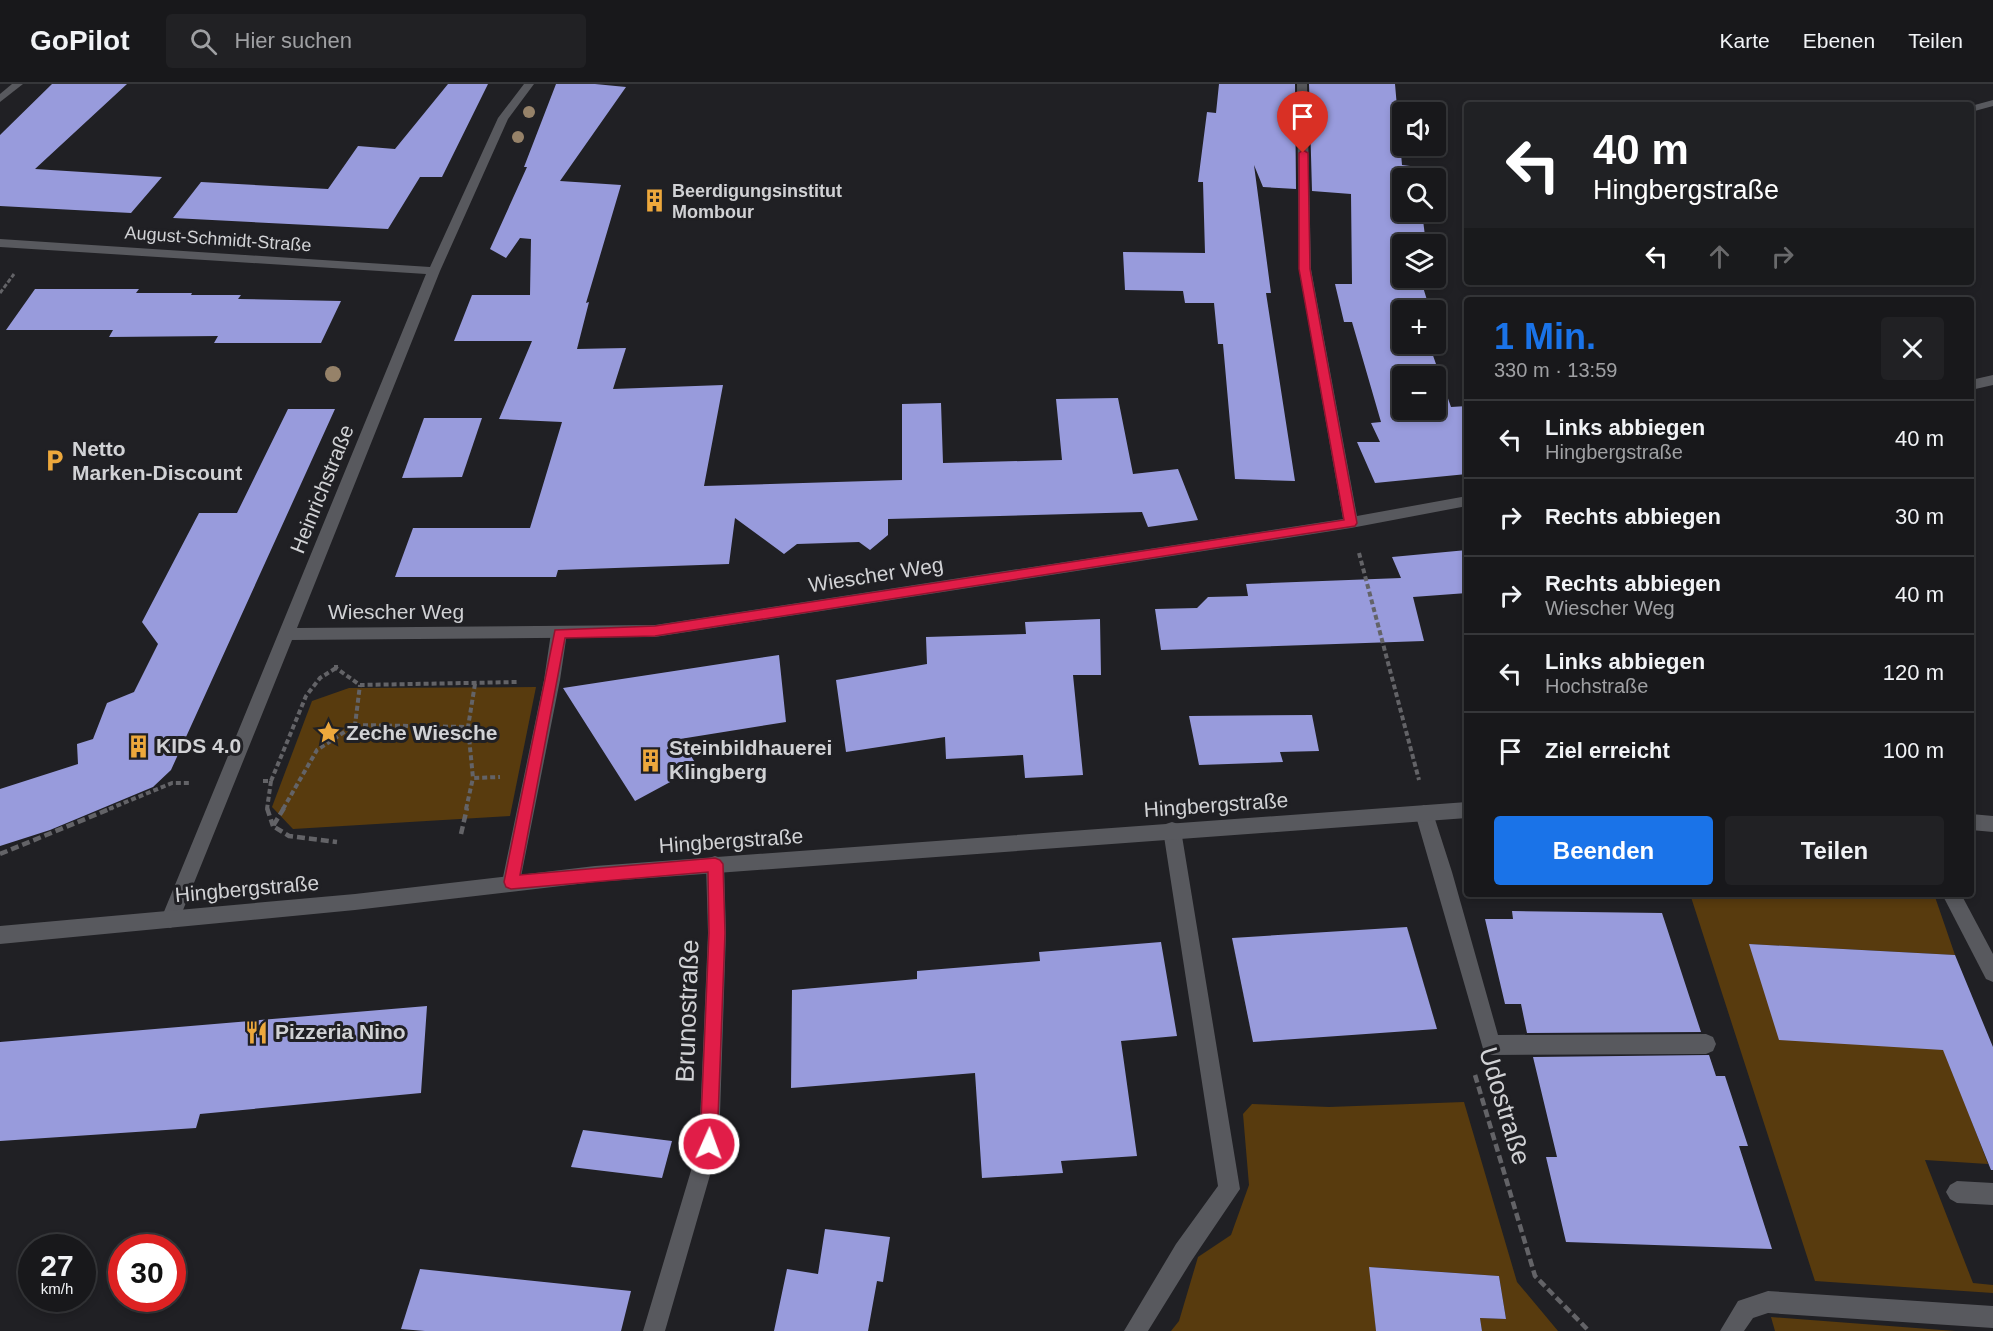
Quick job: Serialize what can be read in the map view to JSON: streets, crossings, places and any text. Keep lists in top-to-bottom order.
{
  "streets": {
    "street": [
      "August-Schmidt-Straße",
      "Heinrichstraße",
      "Wiescher Weg",
      "Hingbergstraße",
      "Brunostraße"
    ],
    "path": ["Udostraße"]
  },
  "crossings": [
    ["August-Schmidt-Straße", "Heinrichstraße"],
    ["Heinrichstraße", "Wiescher Weg"],
    ["Heinrichstraße", "Hingbergstraße"],
    ["Hingbergstraße", "Brunostraße"]
  ],
  "places": {
    "building": ["Beerdigungsinstitut Mombour", "KIDS 4.0", "Steinbildhauerei Klingberg"],
    "parking": ["Netto Marken-Discount"],
    "place": ["Zeche Wiesche"],
    "restaurant": ["Pizzeria Nino"]
  },
  "page": {
    "header": "GoPilot",
    "search": "Hier suchen",
    "nav": ["Karte", "Ebenen", "Teilen"],
    "map_buttons": ["+", "−"],
    "turn": ["40 m", "Hingbergstraße"],
    "heading": ["1 Min.", "330 m · 13:59"],
    "list": [
      {
        "name": "Links abbiegen",
        "note": "Hingbergstraße",
        "value": "40 m"
      },
      {
        "name": "Rechts abbiegen",
        "value": "30 m"
      },
      {
        "name": "Rechts abbiegen",
        "note": "Wiescher Weg",
        "value": "40 m"
      },
      {
        "name": "Links abbiegen",
        "note": "Hochstraße",
        "value": "120 m"
      },
      {
        "name": "Ziel erreicht",
        "value": "100 m"
      }
    ],
    "buttons": ["Beenden", "Teilen"],
    "speed": "27 km/h",
    "limit": "30"
  }
}
